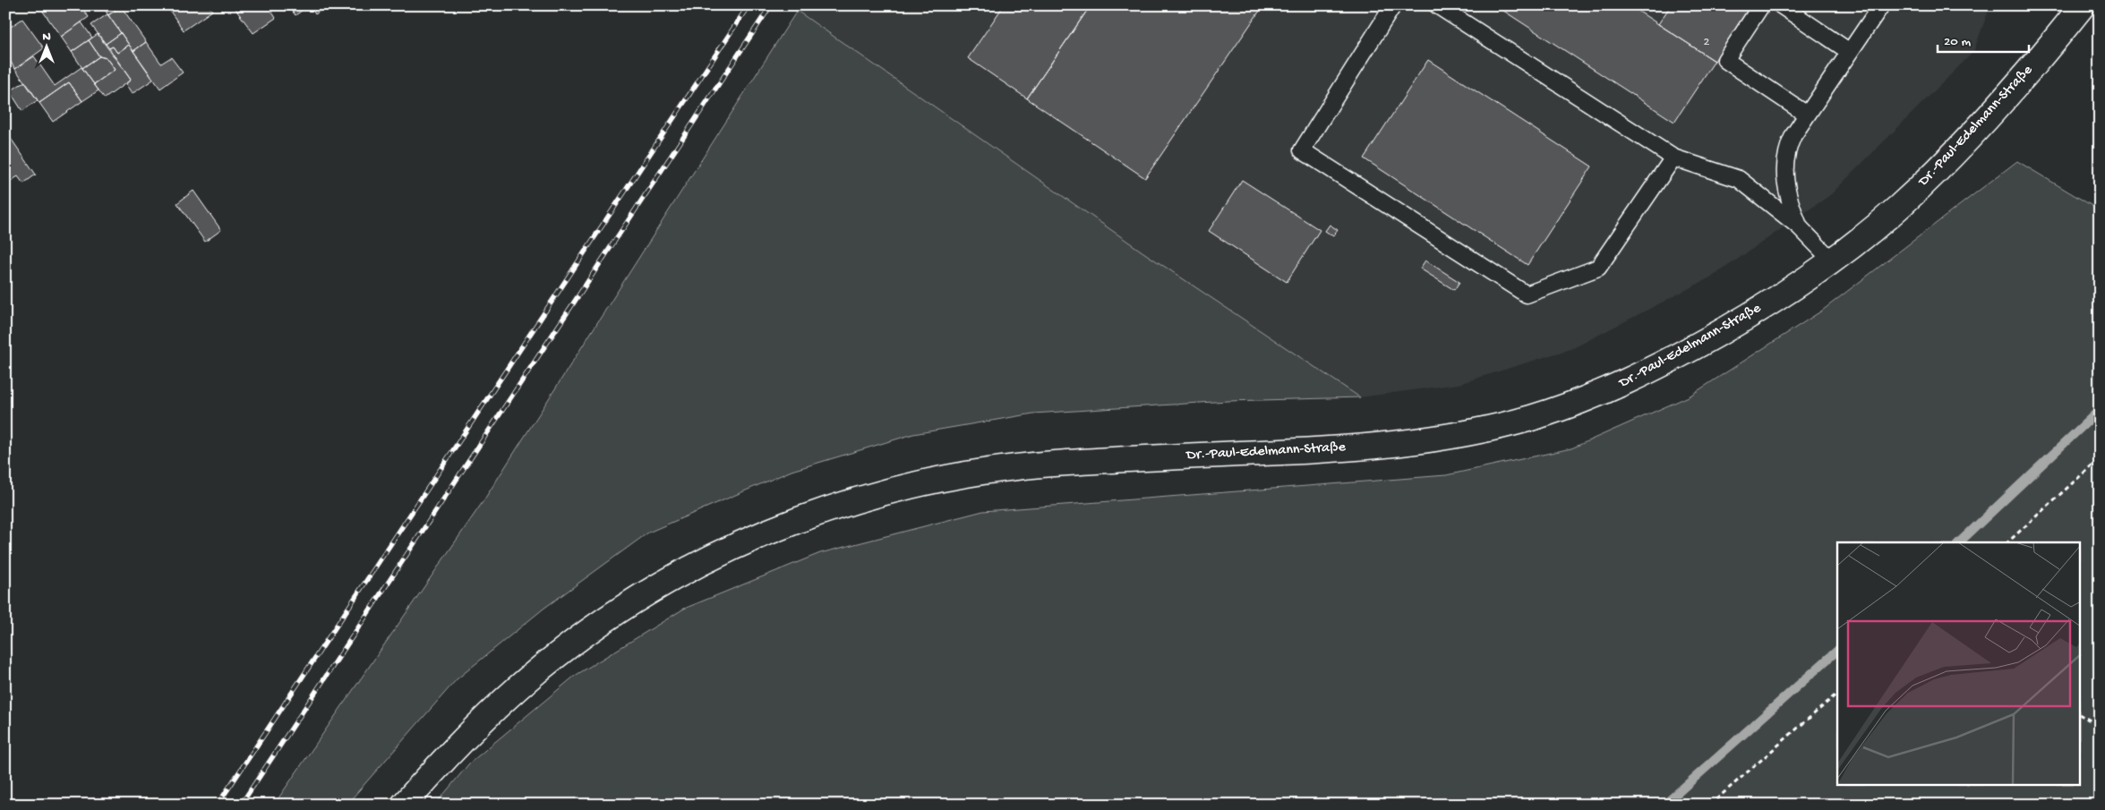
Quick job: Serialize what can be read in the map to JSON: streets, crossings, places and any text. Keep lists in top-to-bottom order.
{
  "streets": {
    "street": ["Dr.-Paul-Edelmann-Straße"]
  },
  "house_numbers": ["2"],
  "scale_bar": "20 m",
  "north": "top"
}
